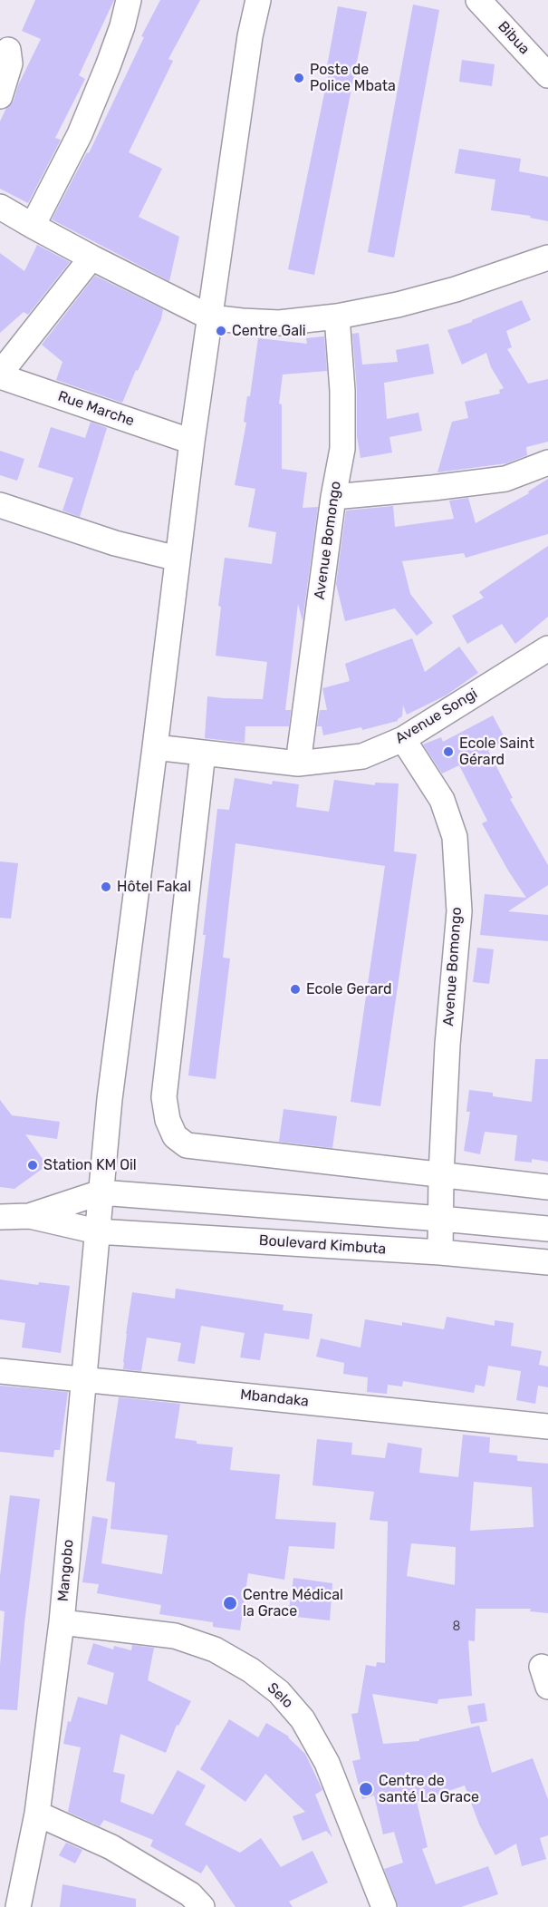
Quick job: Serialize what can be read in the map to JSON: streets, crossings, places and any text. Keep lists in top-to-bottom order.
{
  "streets": {
    "street": [
      "Bibua",
      "Rue Marche",
      "Avenue Bomongo",
      "Avenue Songi",
      "Boulevard Kimbuta",
      "Mbandaka",
      "Mangobo",
      "Selo"
    ]
  },
  "crossings": [
    ["Rue Marche", "Mangobo"],
    ["Avenue Bomongo", "Avenue Songi"],
    ["Avenue Bomongo", "Boulevard Kimbuta"],
    ["Avenue Songi", "Mangobo"],
    ["Boulevard Kimbuta", "Mangobo"],
    ["Mbandaka", "Mangobo"],
    ["Mangobo", "Selo"]
  ],
  "places": [
    "Poste de Police Mbata",
    "Centre Gali",
    "Ecole Saint Gérard",
    "Hôtel Fakal",
    "Ecole Gerard",
    "Station KM Oil",
    "Centre Médical la Grace",
    "Centre de santé La Grace"
  ],
  "house_numbers": ["8"]
}
